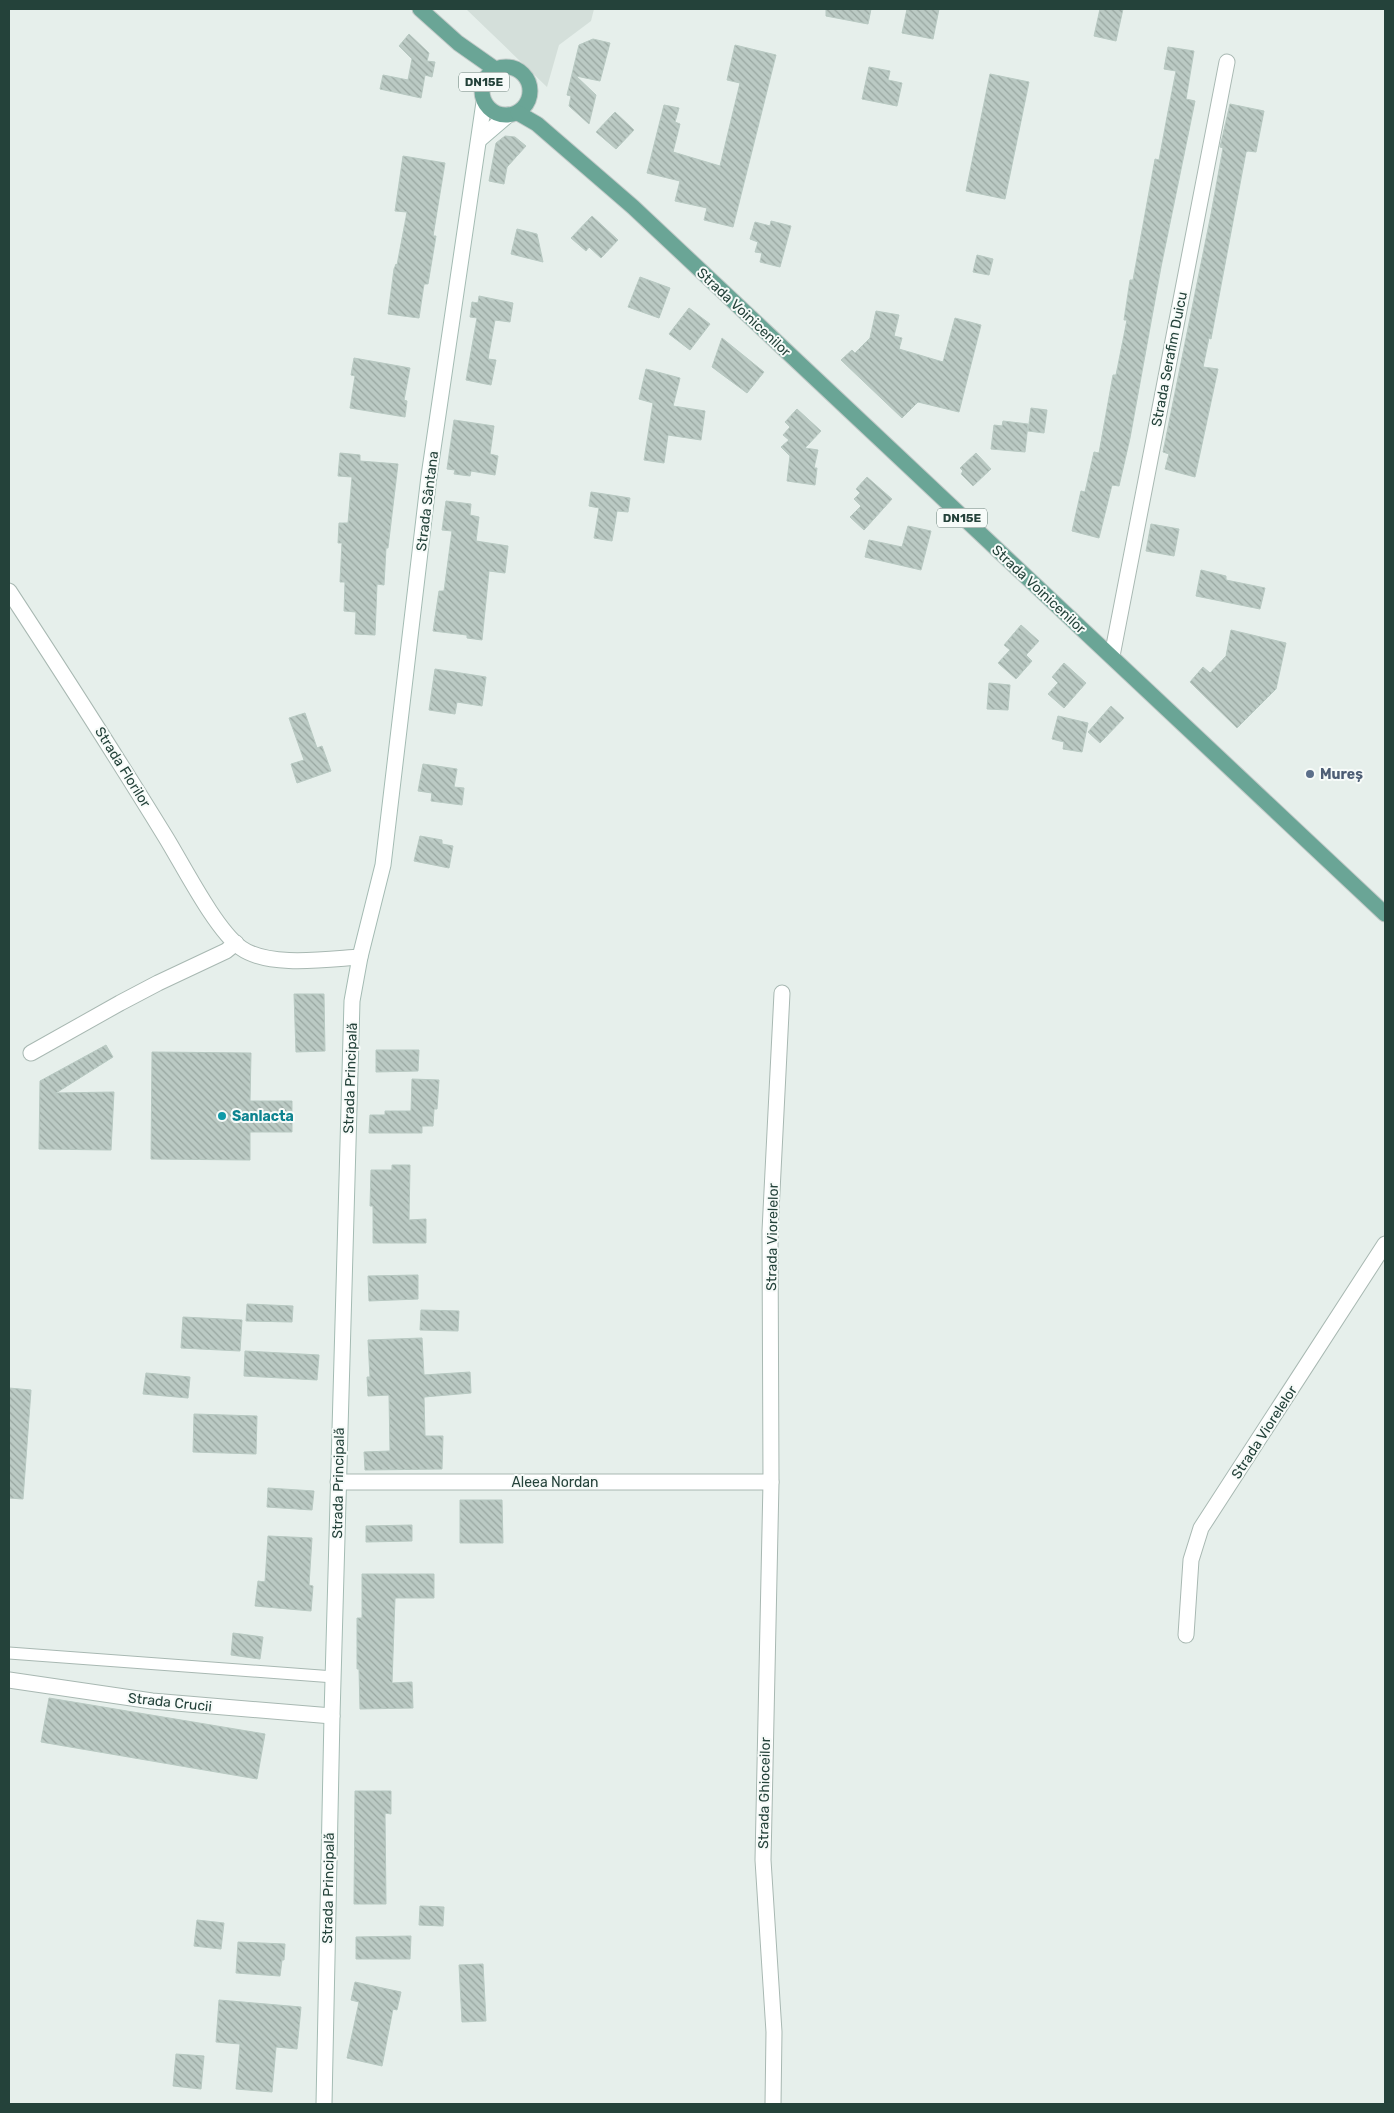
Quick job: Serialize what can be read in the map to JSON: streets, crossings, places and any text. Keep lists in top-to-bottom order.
{
  "streets": {
    "main road": ["DN15E", "Strada Voinicenilor"],
    "street": [
      "Strada Serafim Duicu",
      "Strada Sântana",
      "Strada Florilor",
      "Strada Principală",
      "Strada Viorelelor",
      "Aleea Nordan",
      "Strada Crucii",
      "Strada Ghioceilor"
    ]
  },
  "crossings": [
    ["DN15E", "Strada Voinicenilor"],
    ["DN15E", "Strada Sântana"],
    ["Strada Voinicenilor", "Strada Serafim Duicu"],
    ["Strada Voinicenilor", "Strada Sântana"],
    ["Strada Sântana", "Strada Principală"],
    ["Strada Florilor", "Strada Principală"],
    ["Strada Principală", "Aleea Nordan"],
    ["Strada Principală", "Strada Crucii"],
    ["Strada Viorelelor", "Aleea Nordan"],
    ["Strada Viorelelor", "Strada Ghioceilor"],
    ["Aleea Nordan", "Strada Ghioceilor"]
  ],
  "places": ["Mureș", "Sanlacta"]
}
